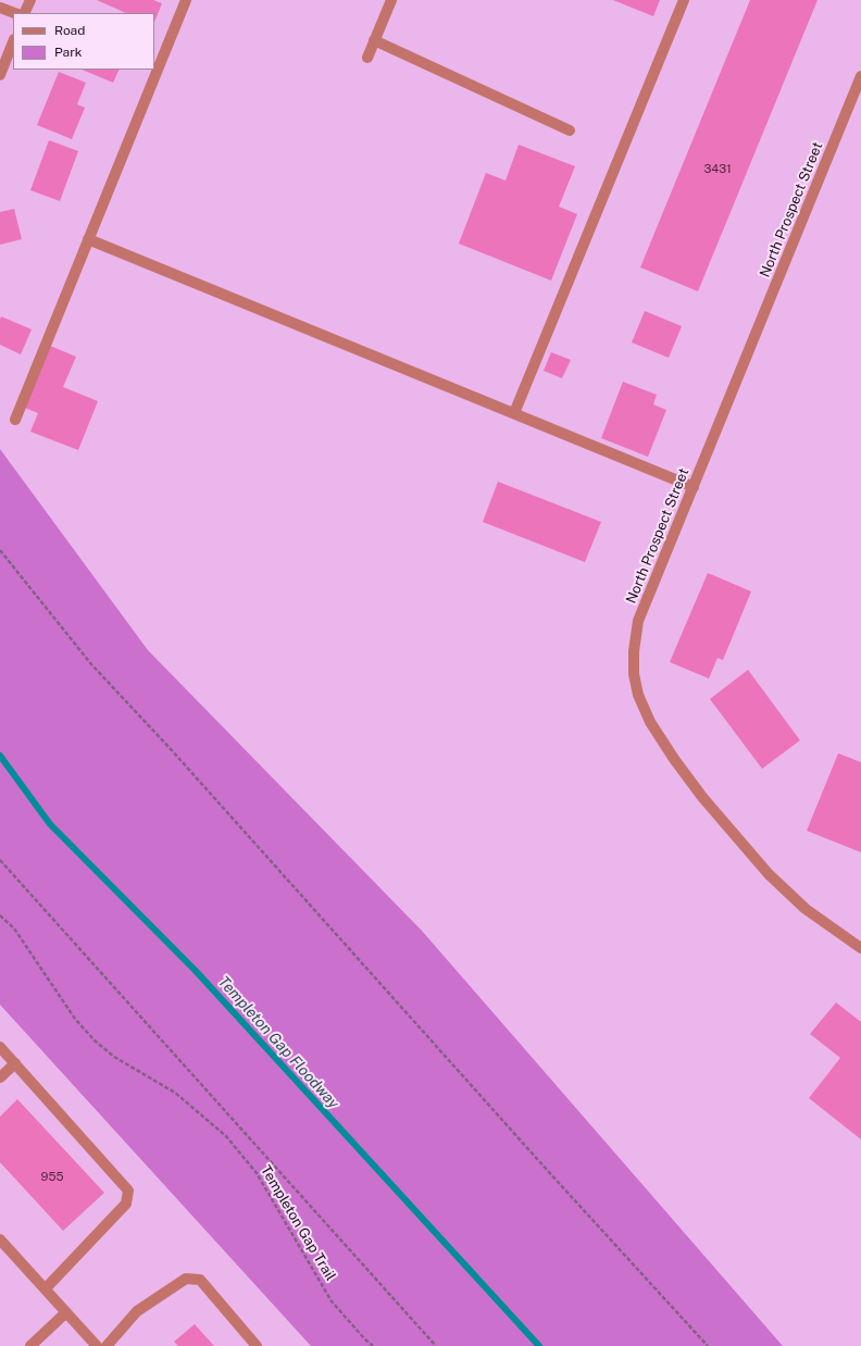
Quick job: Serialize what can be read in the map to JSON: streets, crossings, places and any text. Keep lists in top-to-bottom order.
{
  "streets": {
    "street": ["North Prospect Street"],
    "path": ["Templeton Gap Trail"]
  },
  "water": ["Templeton Gap Floodway"],
  "house_numbers": ["3431", "955"],
  "legend": ["Road", "Park"]
}
